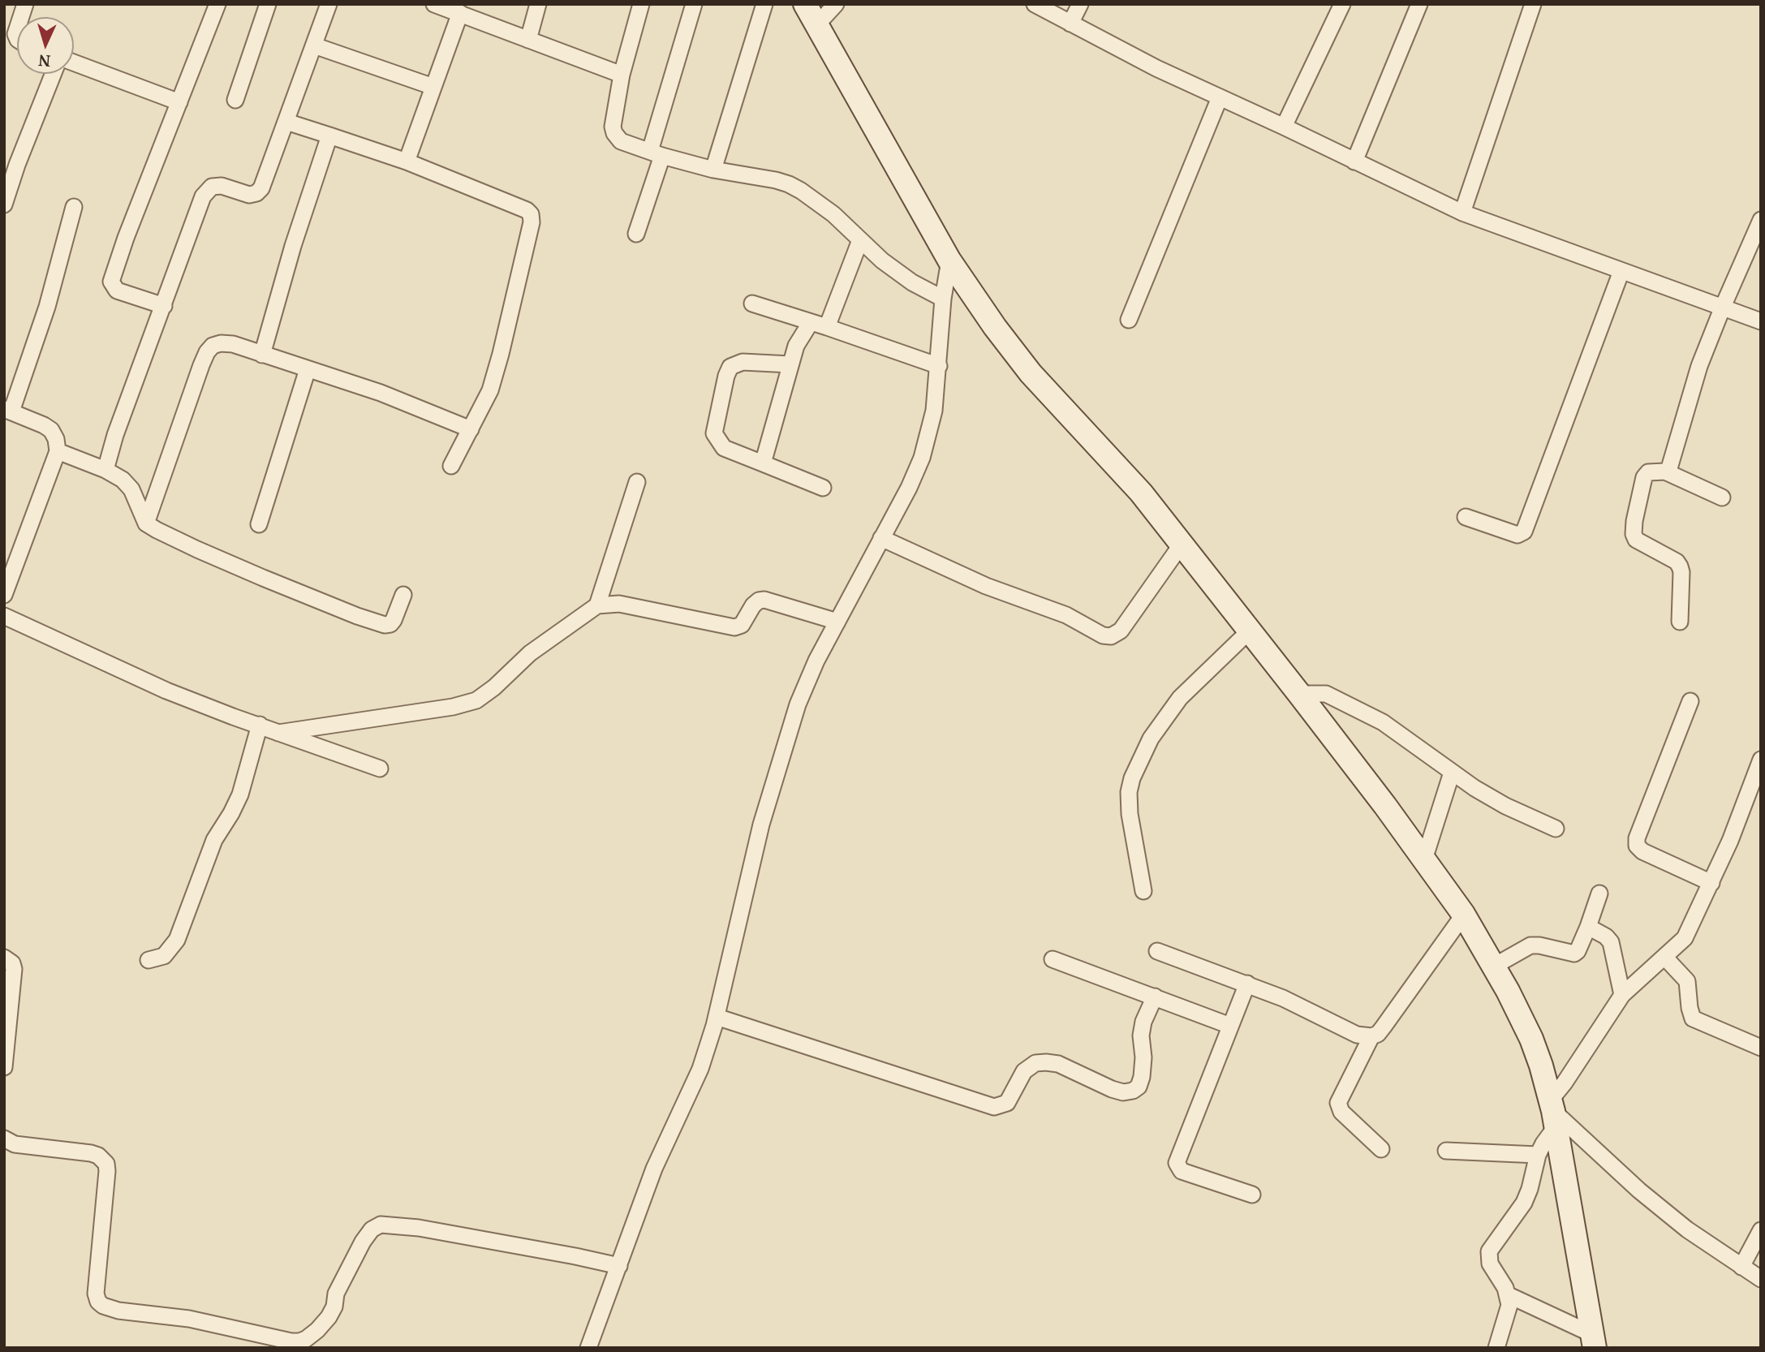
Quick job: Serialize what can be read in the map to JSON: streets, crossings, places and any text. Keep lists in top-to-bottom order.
{
  "north": "bottom"
}
